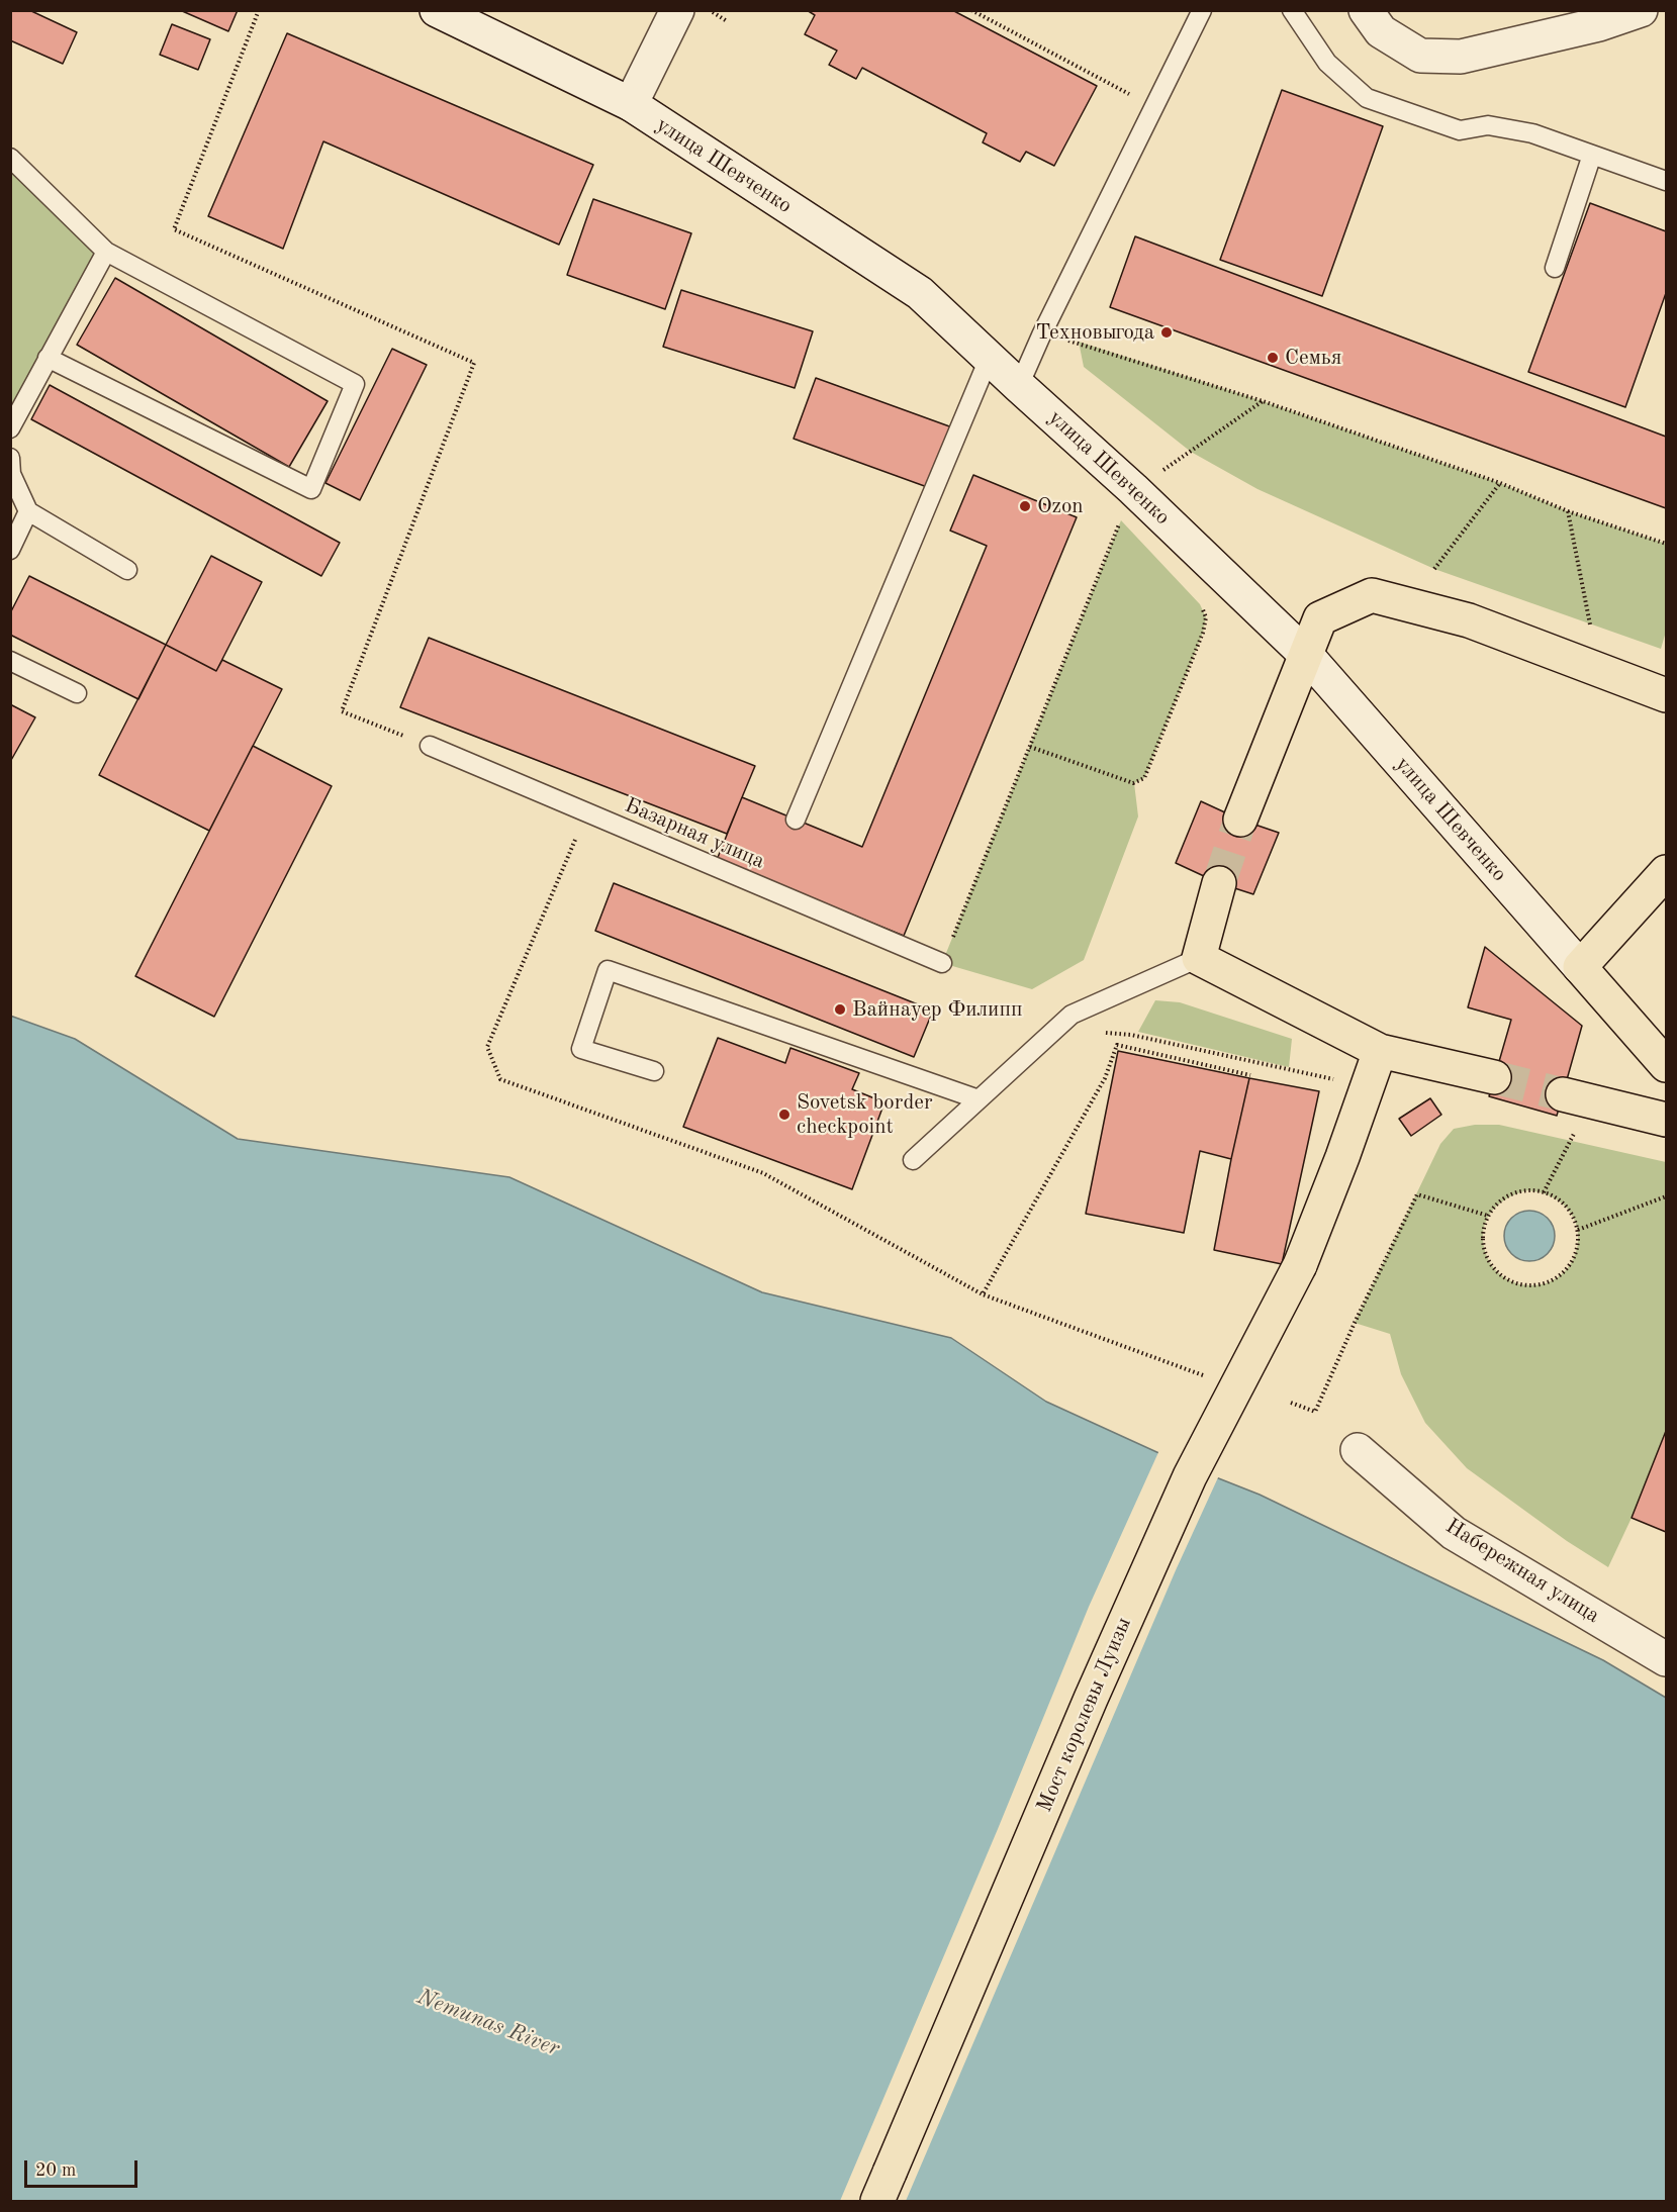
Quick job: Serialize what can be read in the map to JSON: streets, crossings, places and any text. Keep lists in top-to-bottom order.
{
  "streets": {
    "main road": ["улица Шевченко", "Набережная улица", "Мост королевы Луизы"],
    "lane": ["Базарная улица"]
  },
  "water": ["Nemunas River"],
  "places": [
    "Техновыгода",
    "Семья",
    "Ozon",
    "Вайнауер Филипп",
    "Sovetsk border checkpoint"
  ],
  "scale_bar": "20 m"
}
